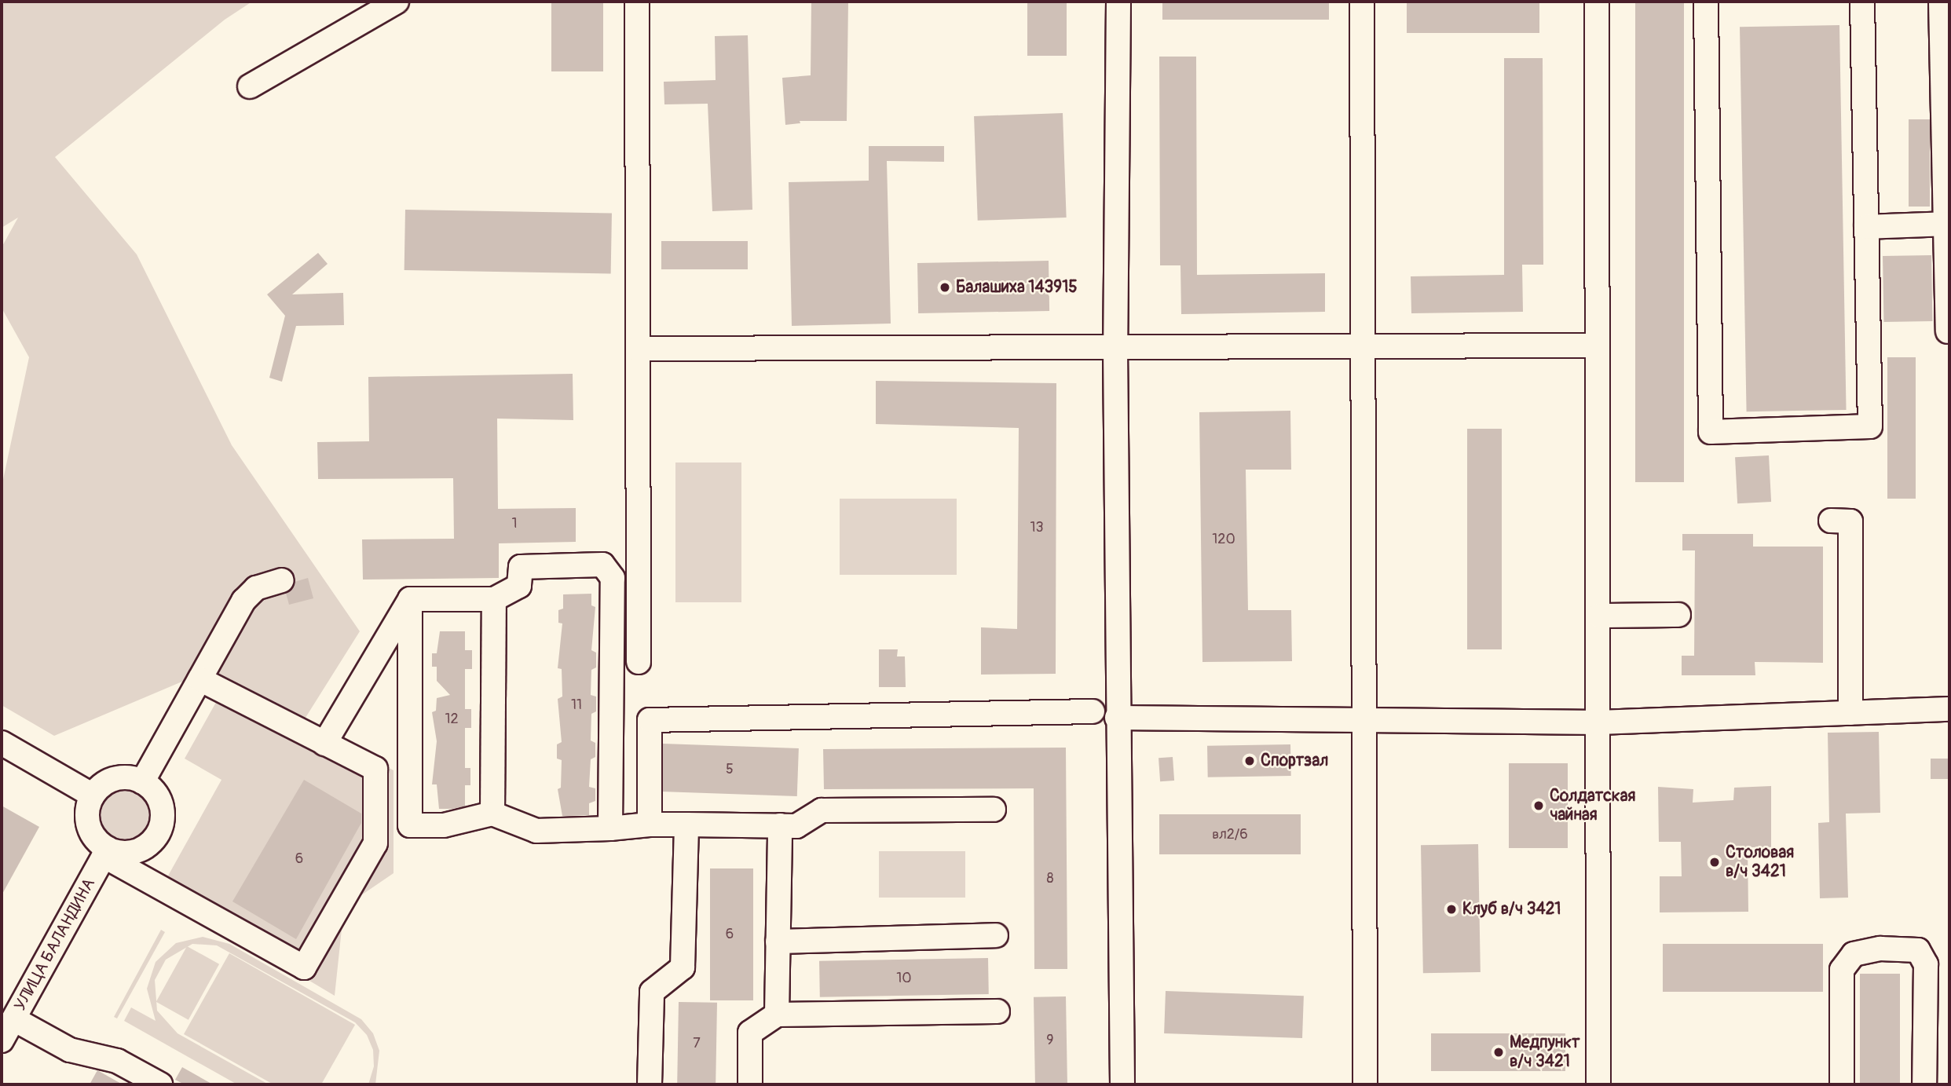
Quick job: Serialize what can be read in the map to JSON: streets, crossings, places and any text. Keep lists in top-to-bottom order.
{
  "streets": {
    "street": ["УЛИЦА БАЛАНДИНА"]
  },
  "places": [
    "Балашиха 143915",
    "Спортзал",
    "Солдатская чайная",
    "Столовая в/ч 3421",
    "Клуб в/ч 3421",
    "Медпункт в/ч 3421"
  ],
  "house_numbers": [
    "1",
    "13",
    "120",
    "11",
    "12",
    "5",
    "вл2/6",
    "6",
    "8",
    "6",
    "10",
    "9",
    "7"
  ]
}
